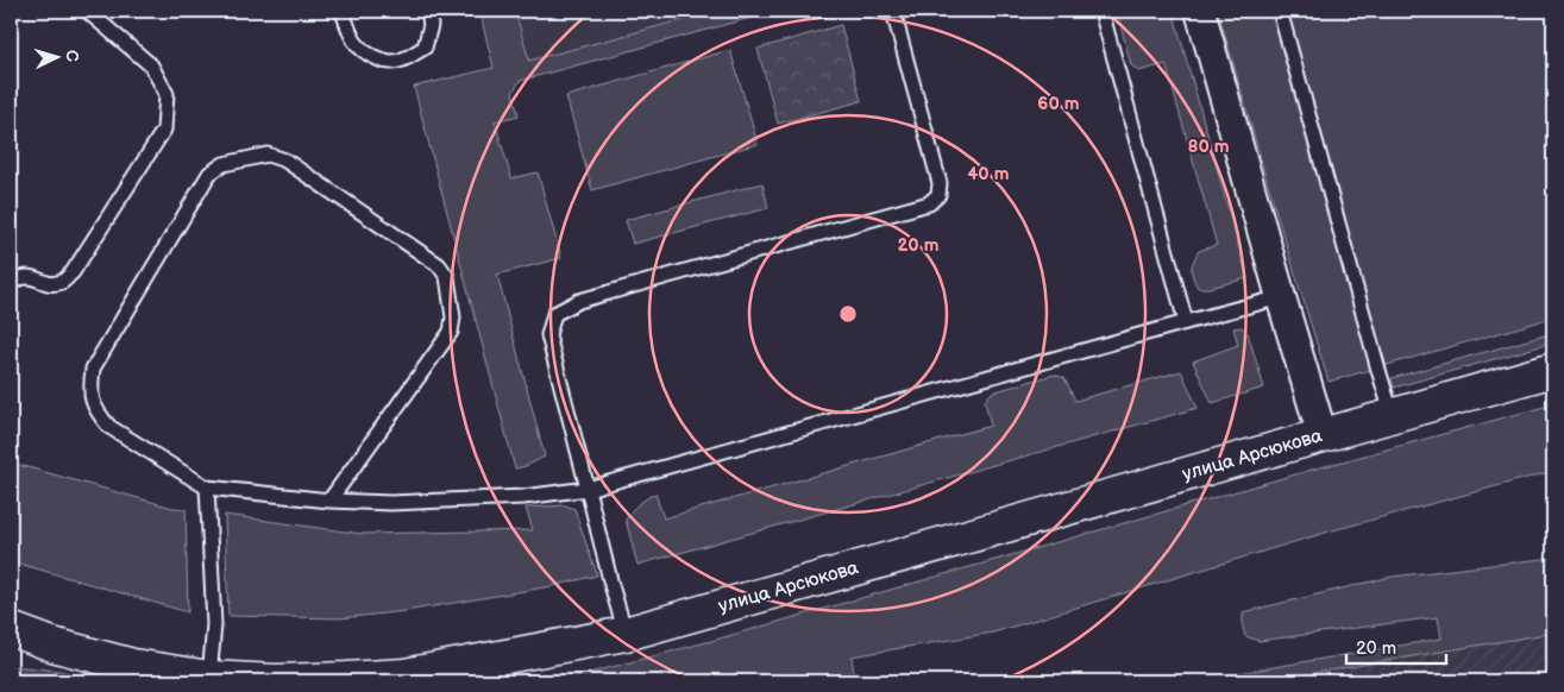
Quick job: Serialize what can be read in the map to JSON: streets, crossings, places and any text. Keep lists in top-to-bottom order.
{
  "streets": {
    "street": ["улица Арсюкова"]
  },
  "scale_bar": "20 m",
  "north": "right",
  "rings": [
    "60 m",
    "80 m",
    "40 m",
    "20 m"
  ]
}
